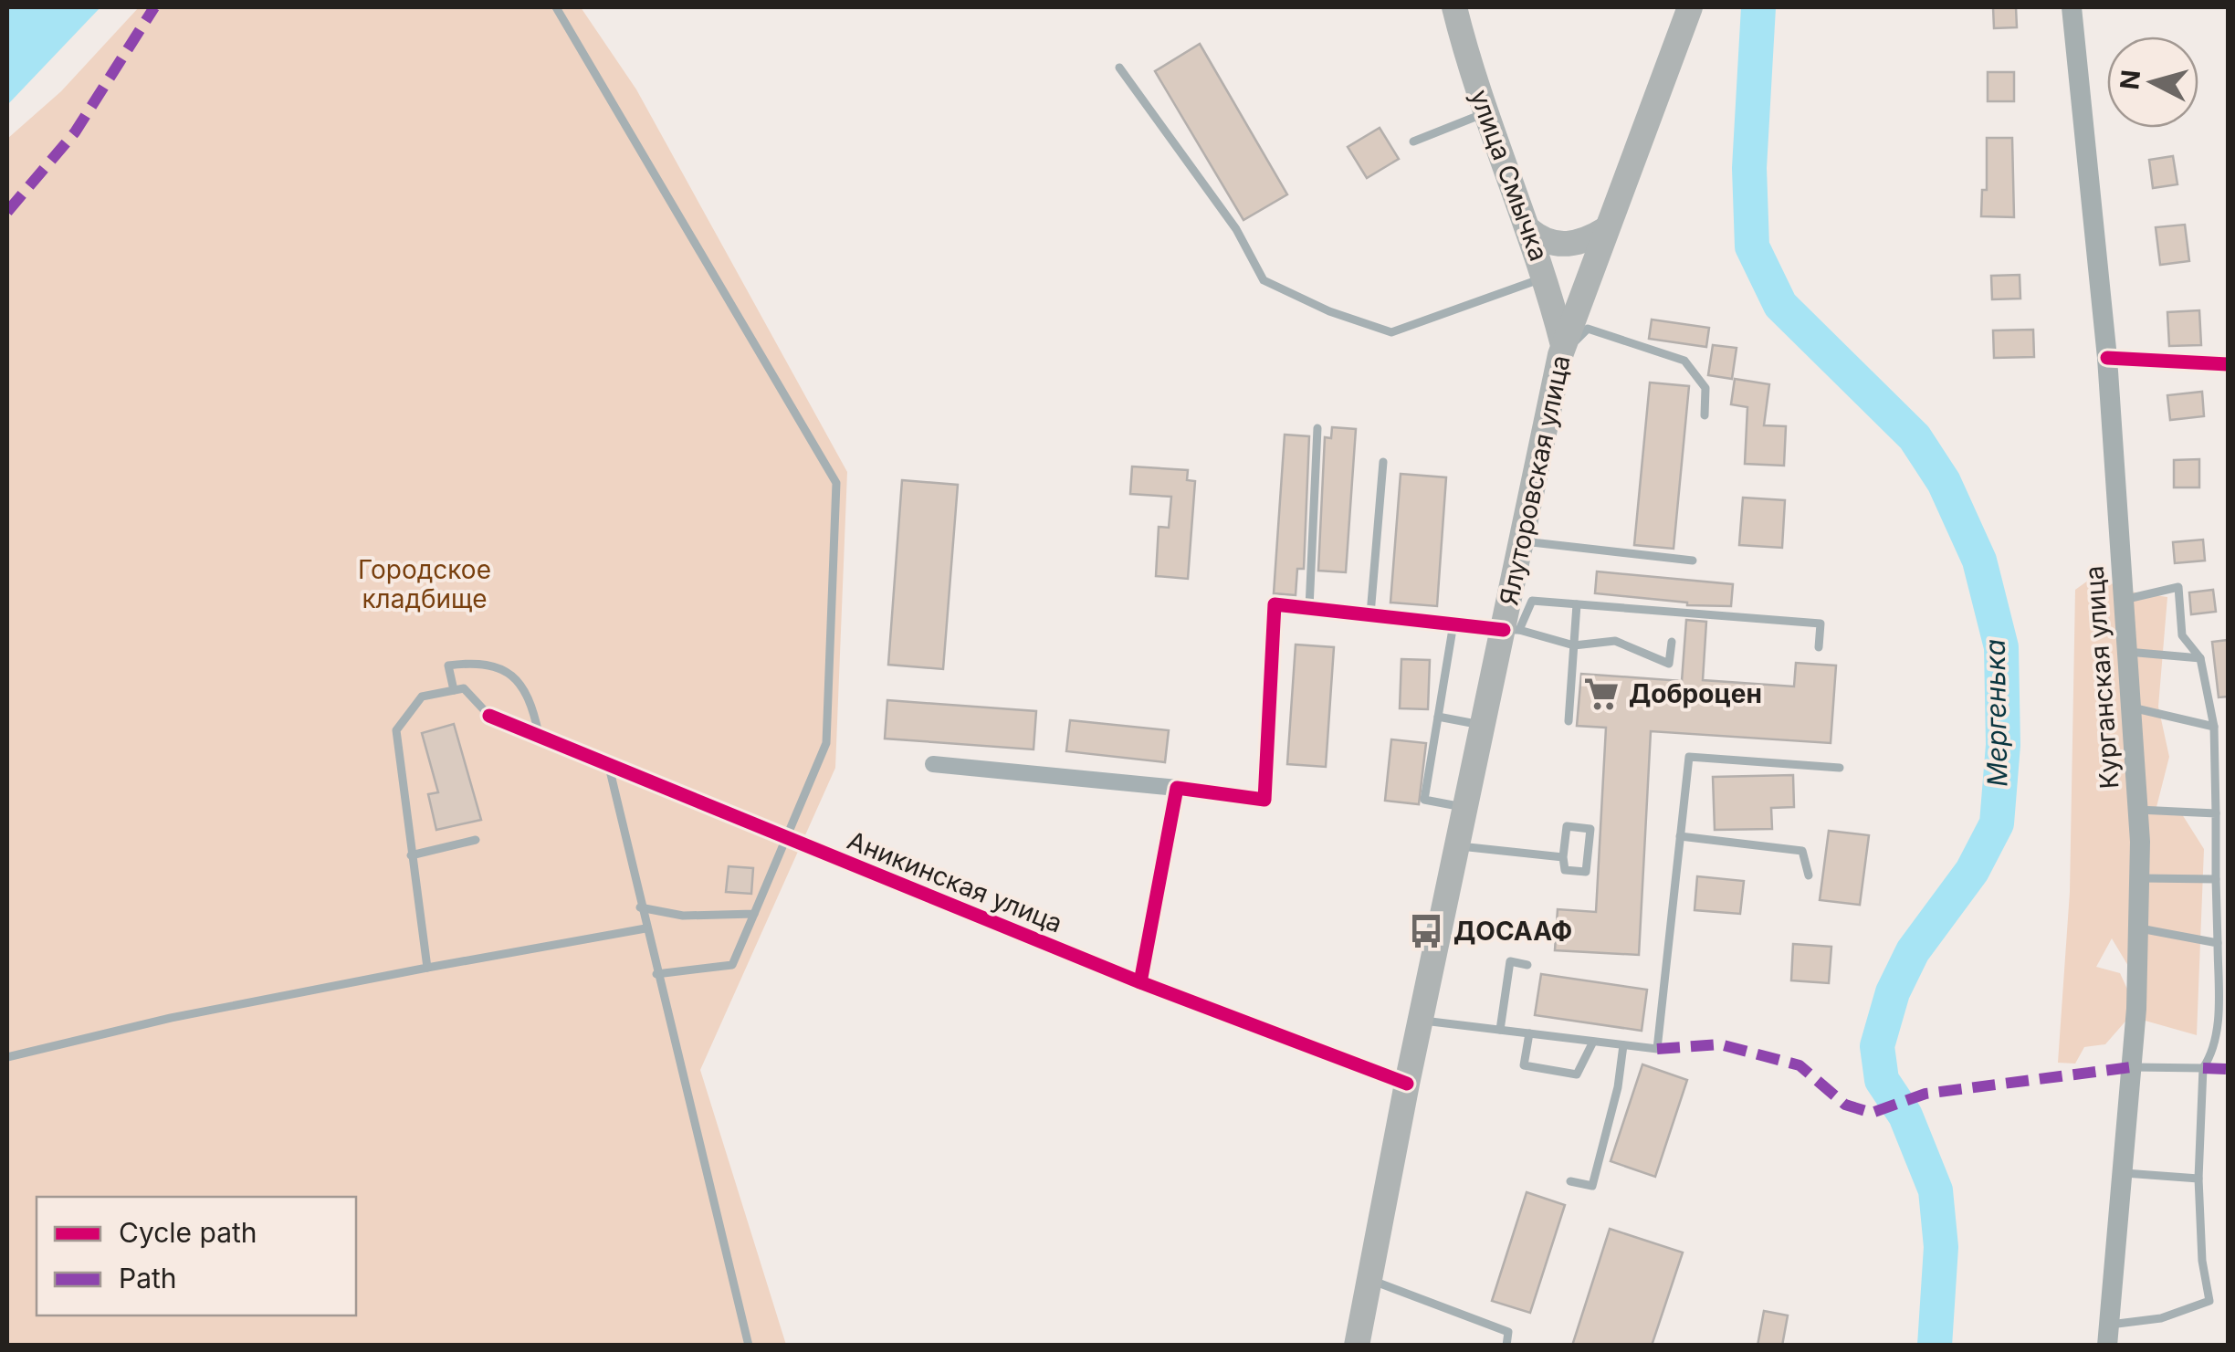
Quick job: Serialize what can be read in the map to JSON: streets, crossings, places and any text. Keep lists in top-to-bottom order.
{
  "streets": {
    "main road": ["улица Смычка", "Ялуторовская улица", "Курганская улица"],
    "street": ["Аникинская улица"]
  },
  "crossings": [
    ["улица Смычка", "Ялуторовская улица"],
    ["Ялуторовская улица", "Аникинская улица"]
  ],
  "water": ["Мергенька"],
  "parks": ["Городское кладбище"],
  "places": {
    "supermarket": ["Доброцен"],
    "bus stop": ["ДОСААФ"]
  },
  "legend": ["Cycle path", "Path"],
  "north": "left"
}
